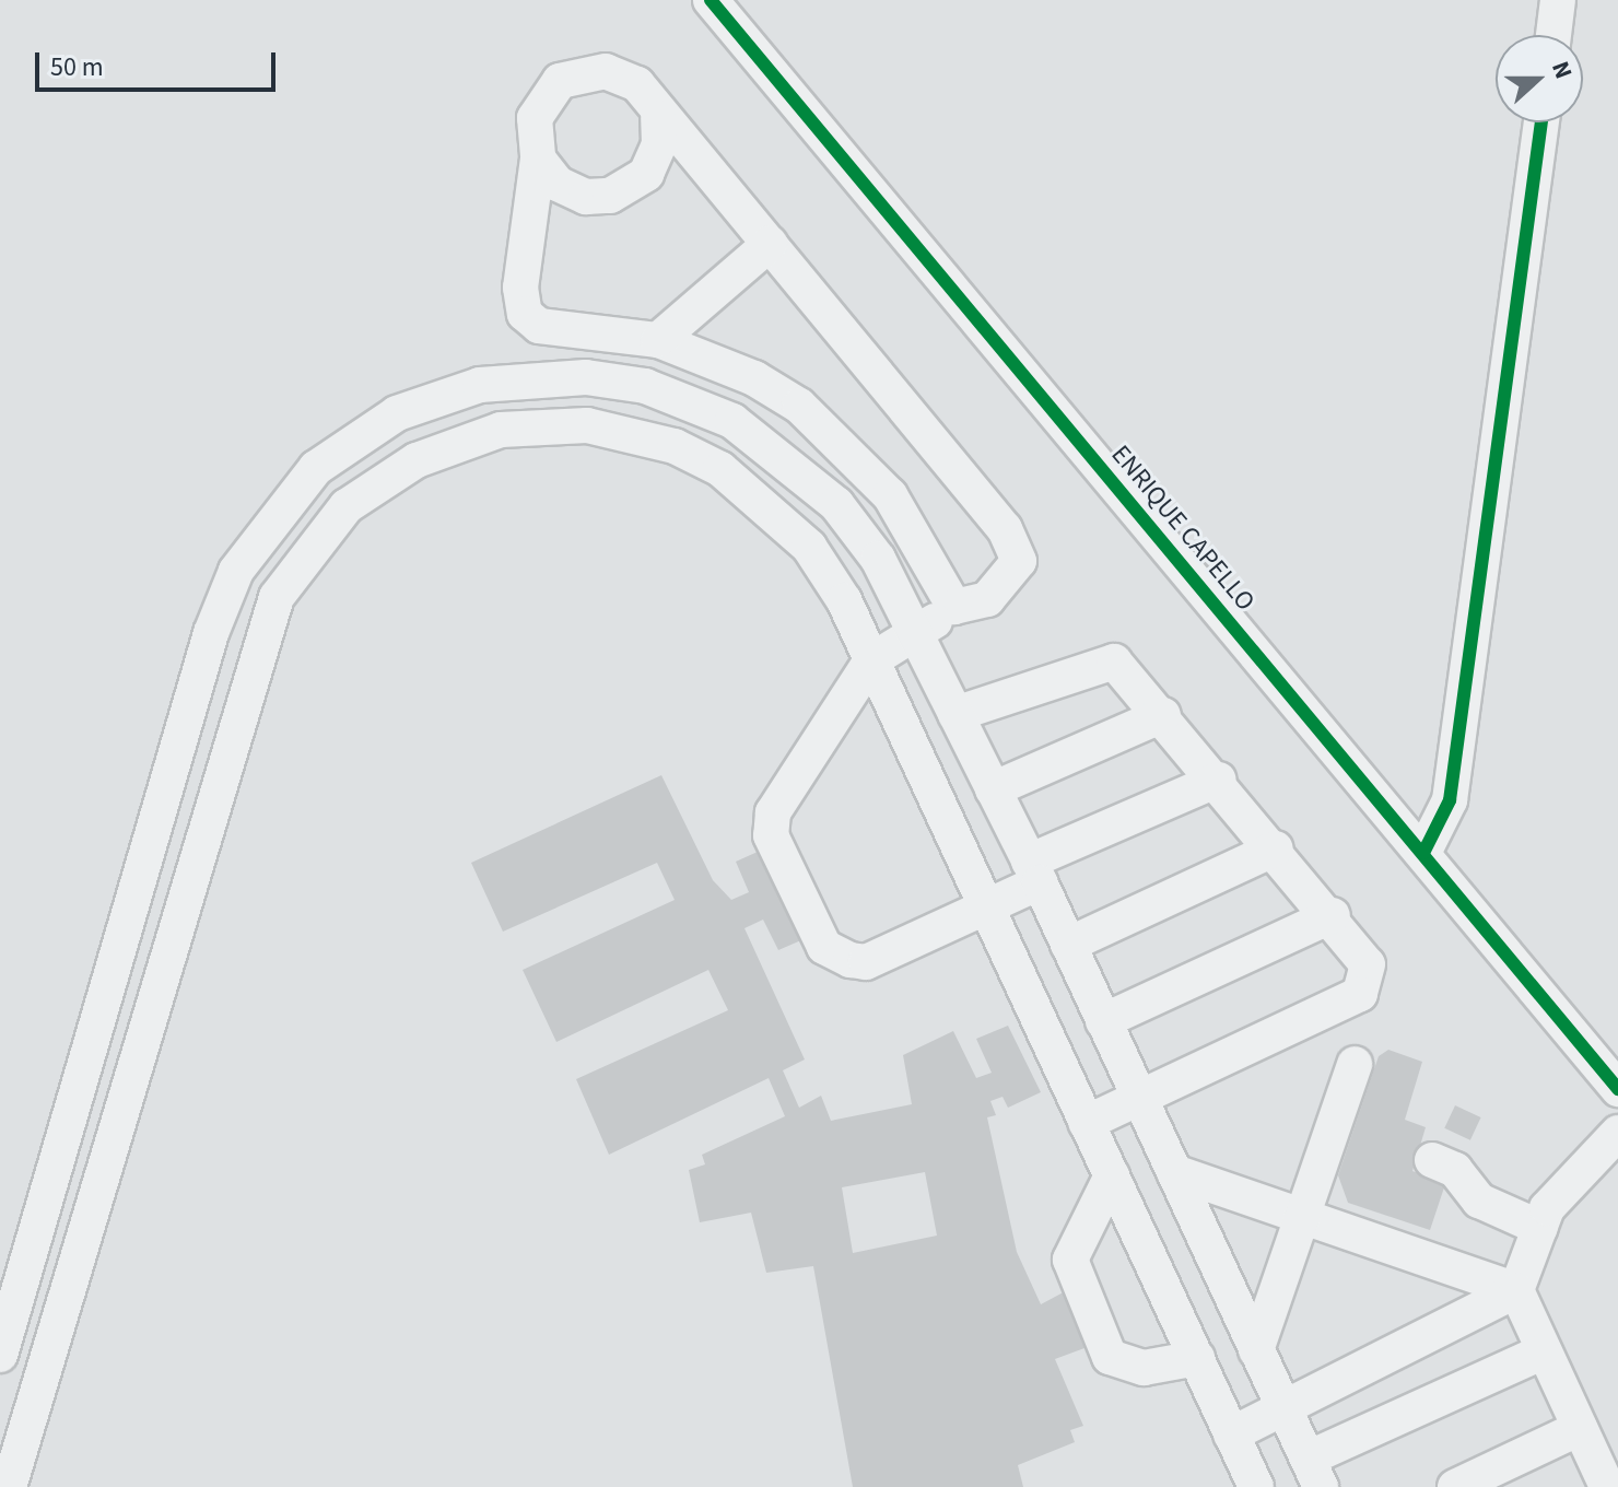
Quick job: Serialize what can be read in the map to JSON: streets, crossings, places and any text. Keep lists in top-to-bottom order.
{
  "streets": {
    "street": ["ENRIQUE CAPELLO"]
  },
  "scale_bar": "50 m",
  "north": "right"
}
